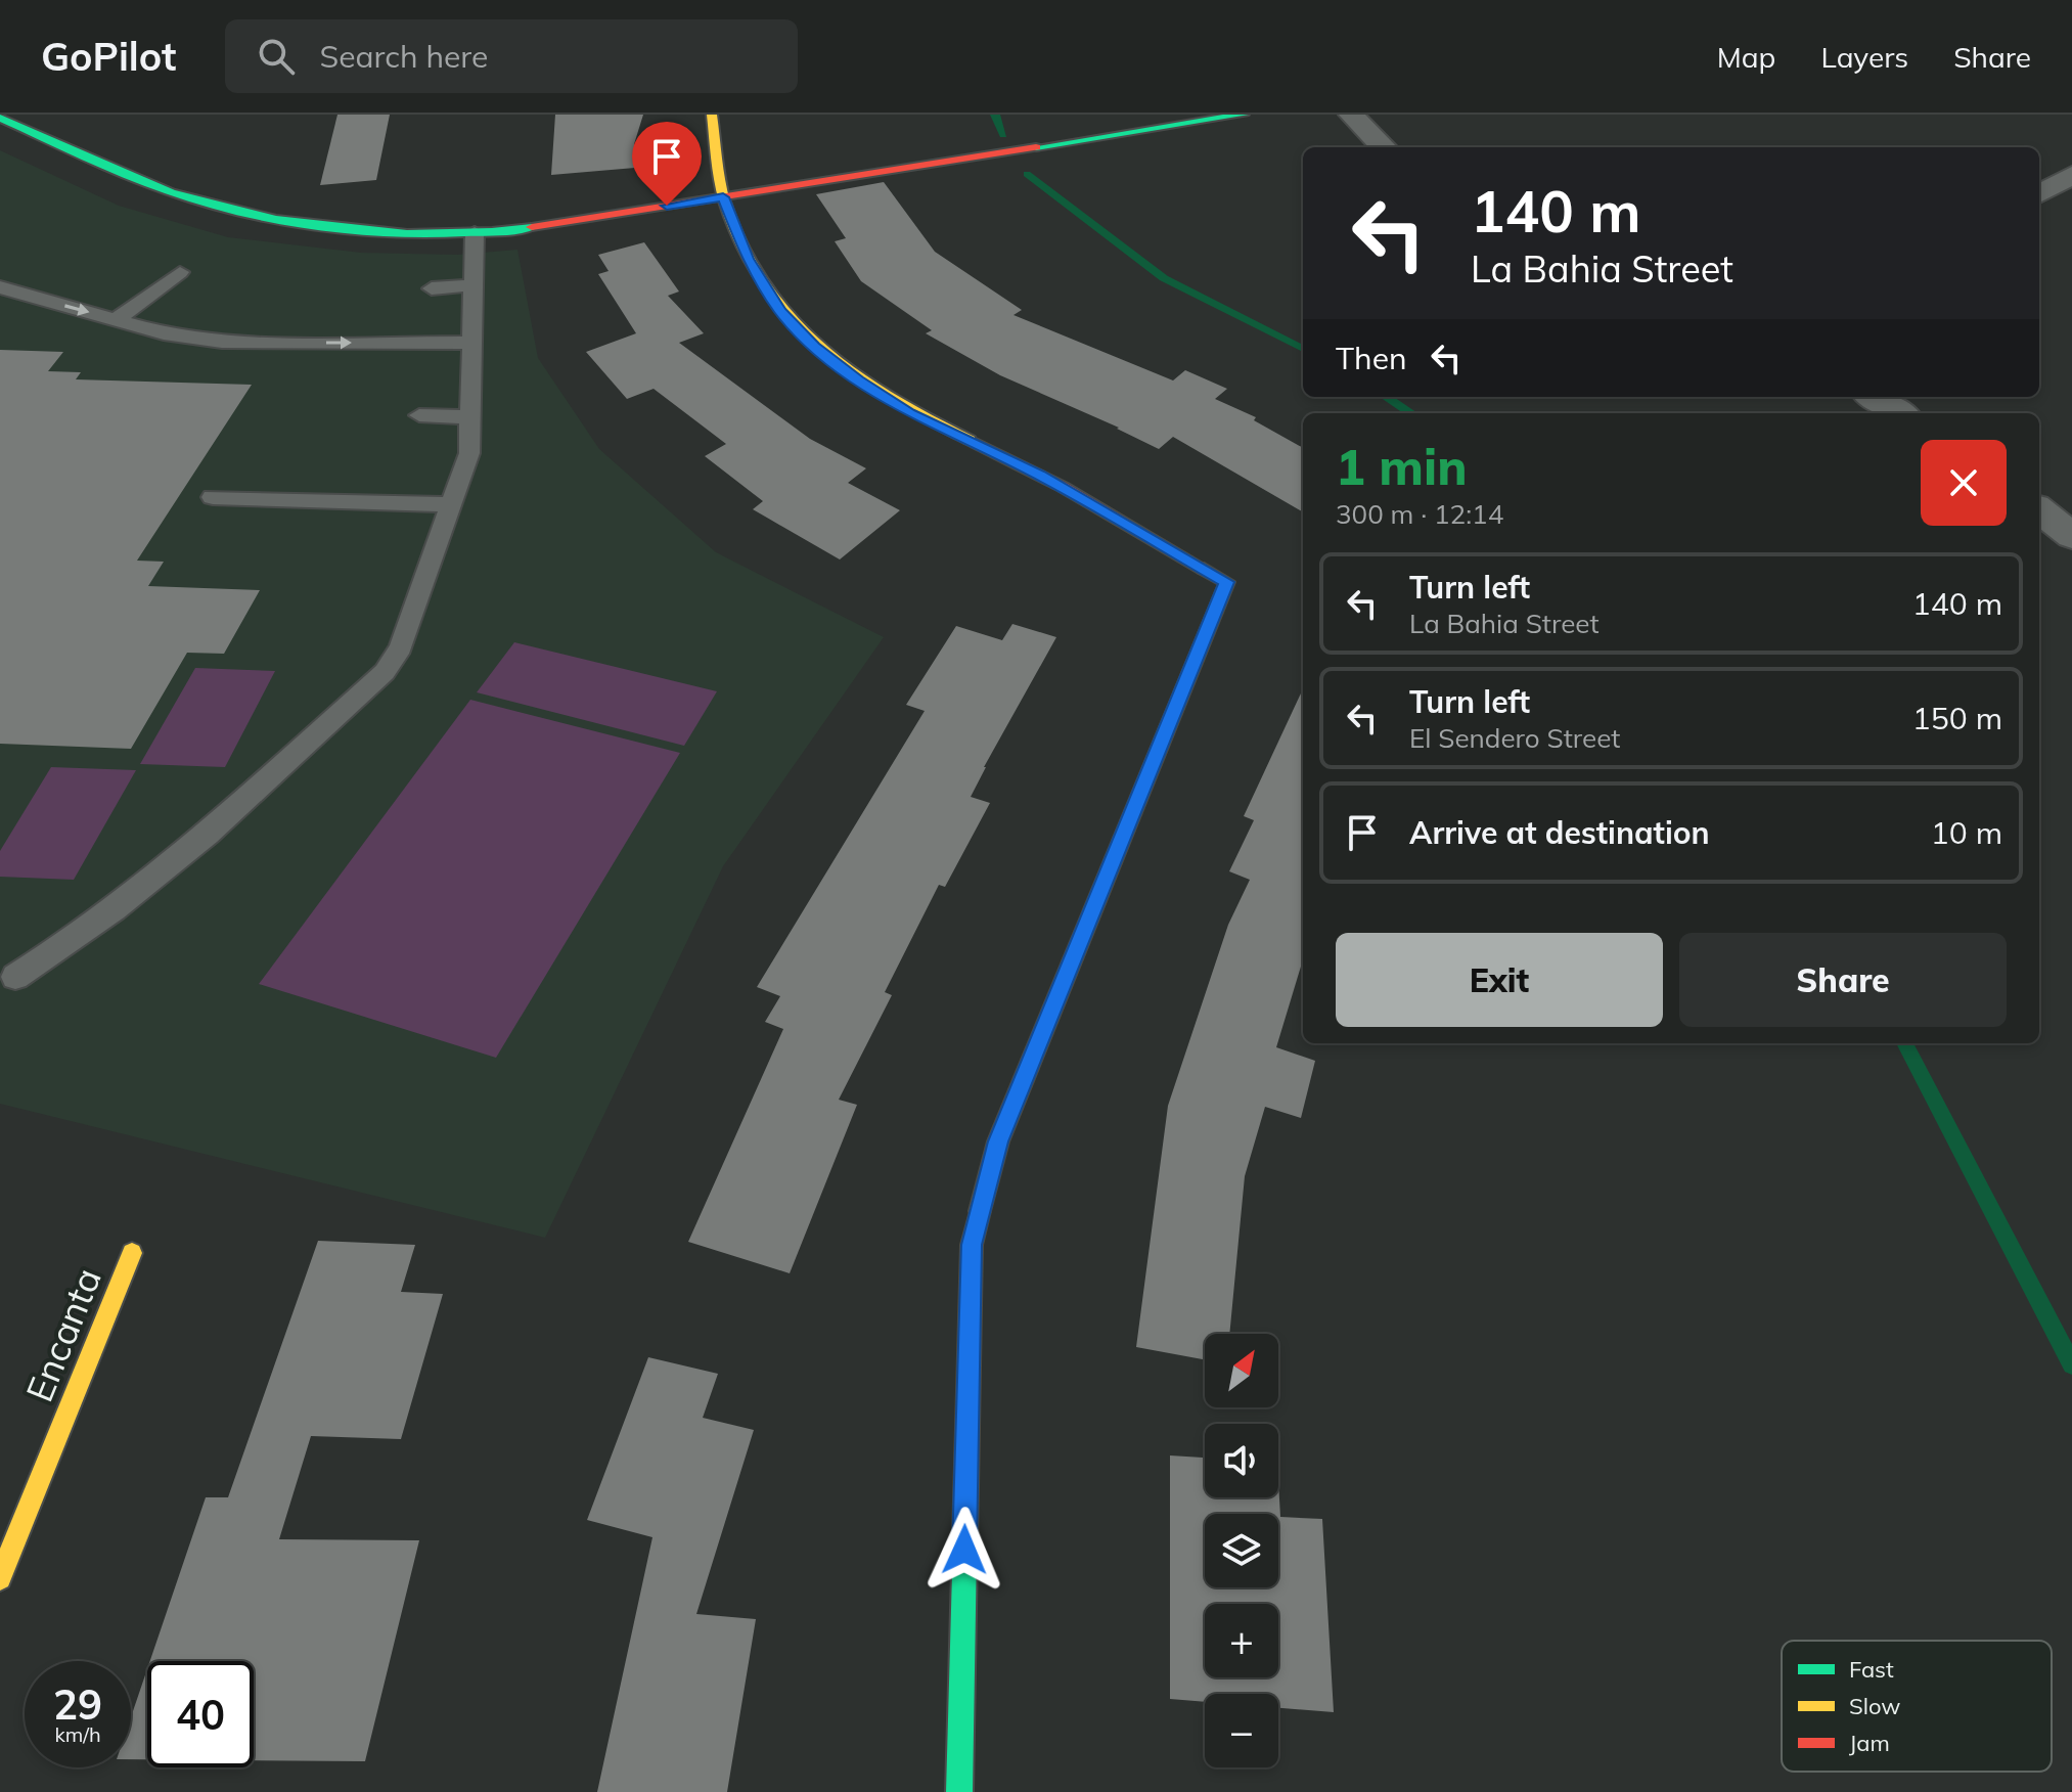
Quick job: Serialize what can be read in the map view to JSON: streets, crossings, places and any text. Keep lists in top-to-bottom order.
{
  "streets": {
    "street": ["Encanta"]
  },
  "legend": ["Fast", "Slow", "Jam"],
  "north": "top right",
  "page": {
    "header": "GoPilot",
    "search": "Search here",
    "nav": ["Map", "Layers", "Share"],
    "turn": ["140 m", "La Bahia Street"],
    "then": "Then",
    "heading": ["1 min", "300 m · 12:14"],
    "list": [
      {
        "name": "Turn left",
        "note": "La Bahia Street",
        "value": "140 m"
      },
      {
        "name": "Turn left",
        "note": "El Sendero Street",
        "value": "150 m"
      },
      {
        "name": "Arrive at destination",
        "value": "10 m"
      }
    ],
    "buttons": ["Exit", "Share"],
    "map_buttons": ["+", "−"],
    "speed": "29 km/h",
    "limit": "40"
  }
}
